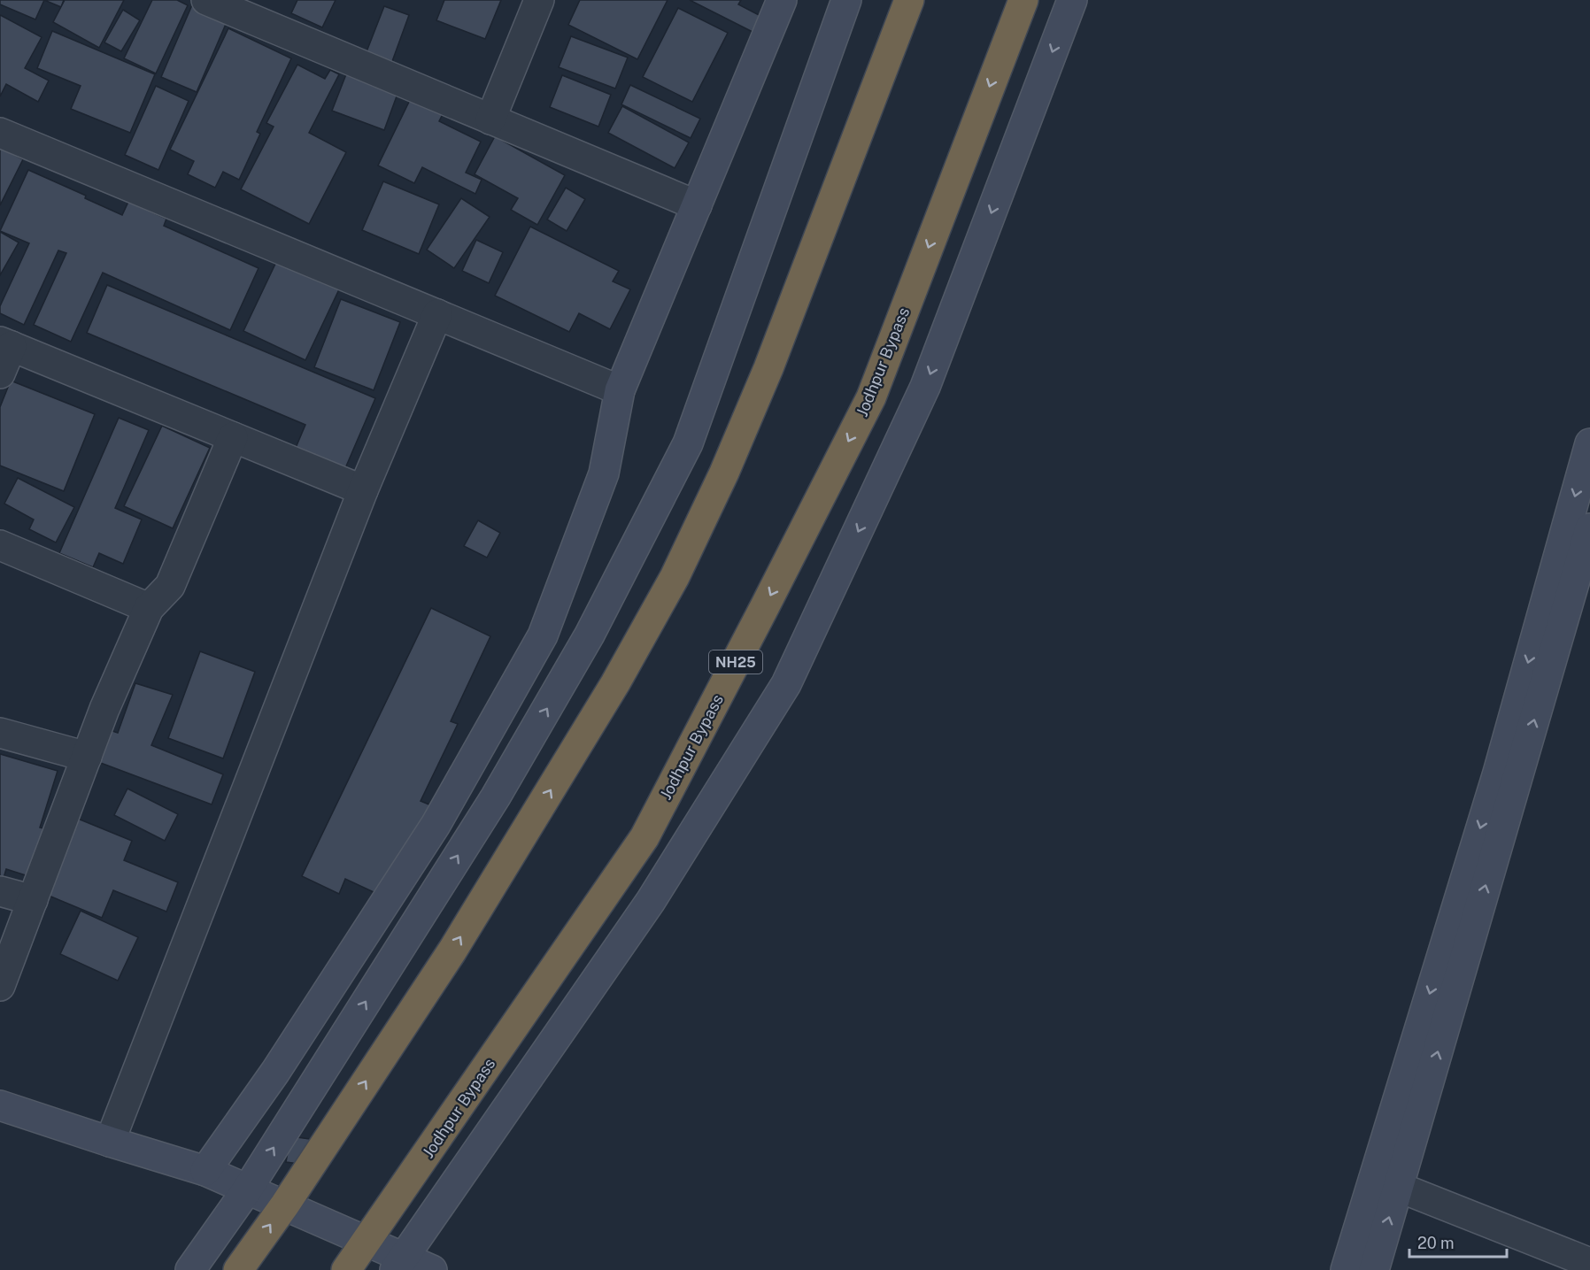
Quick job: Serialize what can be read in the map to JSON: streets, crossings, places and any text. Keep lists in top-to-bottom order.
{
  "streets": {
    "highway": ["Jodhpur Bypass", "NH25"]
  },
  "scale_bar": "20 m"
}
